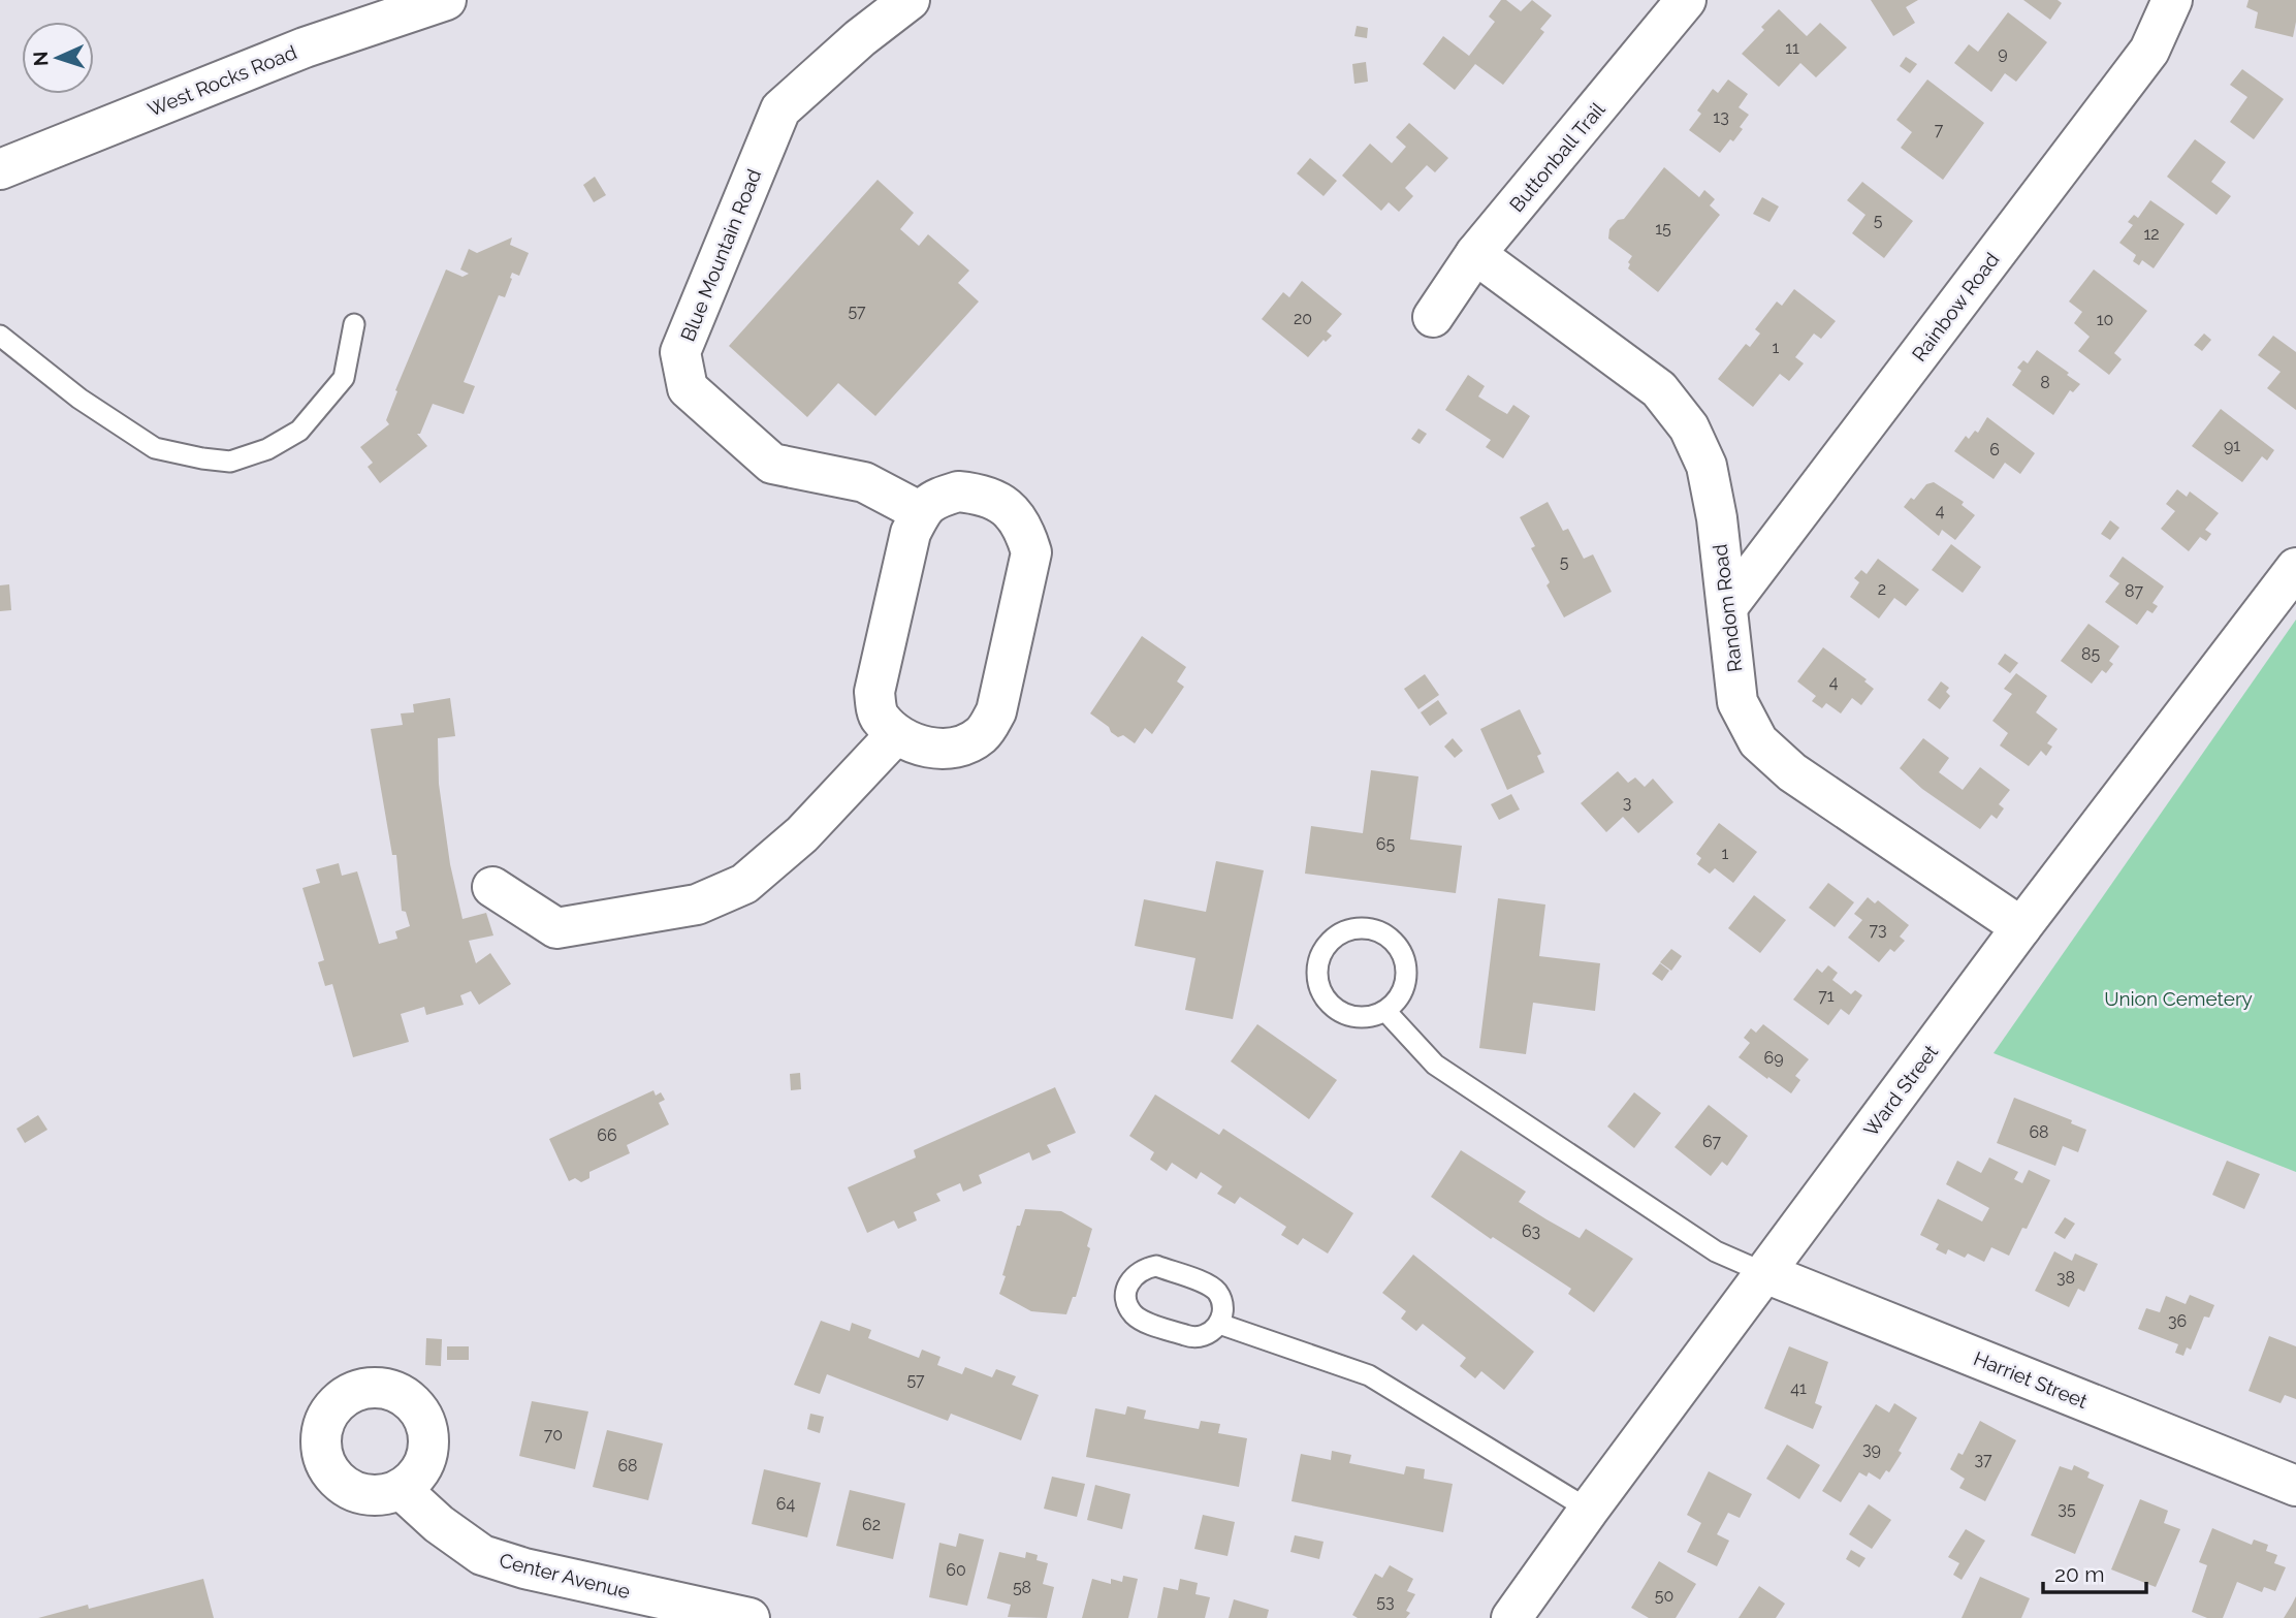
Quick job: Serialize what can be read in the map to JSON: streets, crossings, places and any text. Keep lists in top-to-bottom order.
{
  "streets": {
    "street": [
      "West Rocks Road",
      "Buttonball Trail",
      "Blue Mountain Road",
      "Rainbow Road",
      "Random Road",
      "Ward Street",
      "Harriet Street",
      "Center Avenue"
    ]
  },
  "crossings": [
    ["Buttonball Trail", "Random Road"],
    ["Rainbow Road", "Random Road"],
    ["Random Road", "Ward Street"],
    ["Ward Street", "Harriet Street"]
  ],
  "parks": ["Union Cemetery"],
  "house_numbers": [
    "11",
    "9",
    "13",
    "7",
    "5",
    "15",
    "12",
    "57",
    "20",
    "10",
    "1",
    "8",
    "91",
    "6",
    "4",
    "5",
    "2",
    "87",
    "85",
    "4",
    "3",
    "65",
    "1",
    "73",
    "71",
    "69",
    "68",
    "66",
    "67",
    "63",
    "38",
    "36",
    "57",
    "41",
    "70",
    "39",
    "37",
    "68",
    "64",
    "35",
    "62",
    "60",
    "58",
    "50",
    "53"
  ],
  "scale_bar": "20 m",
  "north": "left"
}
